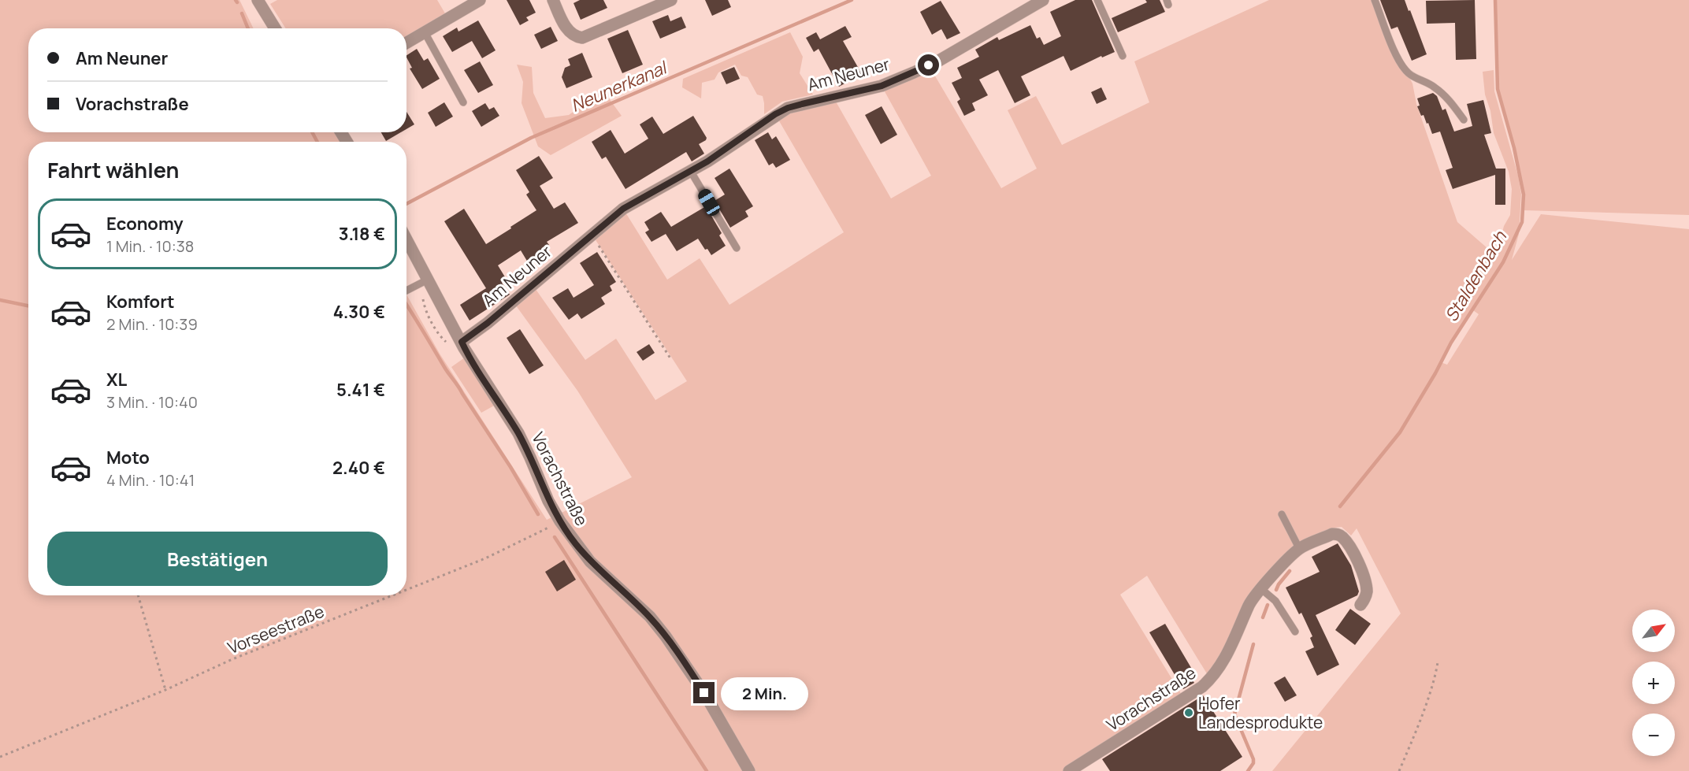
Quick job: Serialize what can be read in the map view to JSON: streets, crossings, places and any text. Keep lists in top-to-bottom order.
{
  "streets": {
    "street": ["Am Neuner", "Vorachstraße"],
    "path": ["Vorseestraße"]
  },
  "crossings": [
    ["Am Neuner", "Vorachstraße"],
    ["Vorachstraße", "Vorseestraße"]
  ],
  "water": ["Neunerkanal", "Staldenbach"],
  "places": ["Hofer Landesprodukte"],
  "north": "top right",
  "page": {
    "banner": ["Am Neuner", "Vorachstraße"],
    "heading": "Fahrt wählen",
    "list": [
      {
        "name": "Economy",
        "note": "1 Min. · 10:38",
        "value": "3.18 €"
      },
      {
        "name": "Komfort",
        "note": "2 Min. · 10:39",
        "value": "4.30 €"
      },
      {
        "name": "XL",
        "note": "3 Min. · 10:40",
        "value": "5.41 €"
      },
      {
        "name": "Moto",
        "note": "4 Min. · 10:41",
        "value": "2.40 €"
      }
    ],
    "buttons": "Bestätigen",
    "map_buttons": ["+", "−"],
    "bubble": "2 Min."
  }
}
